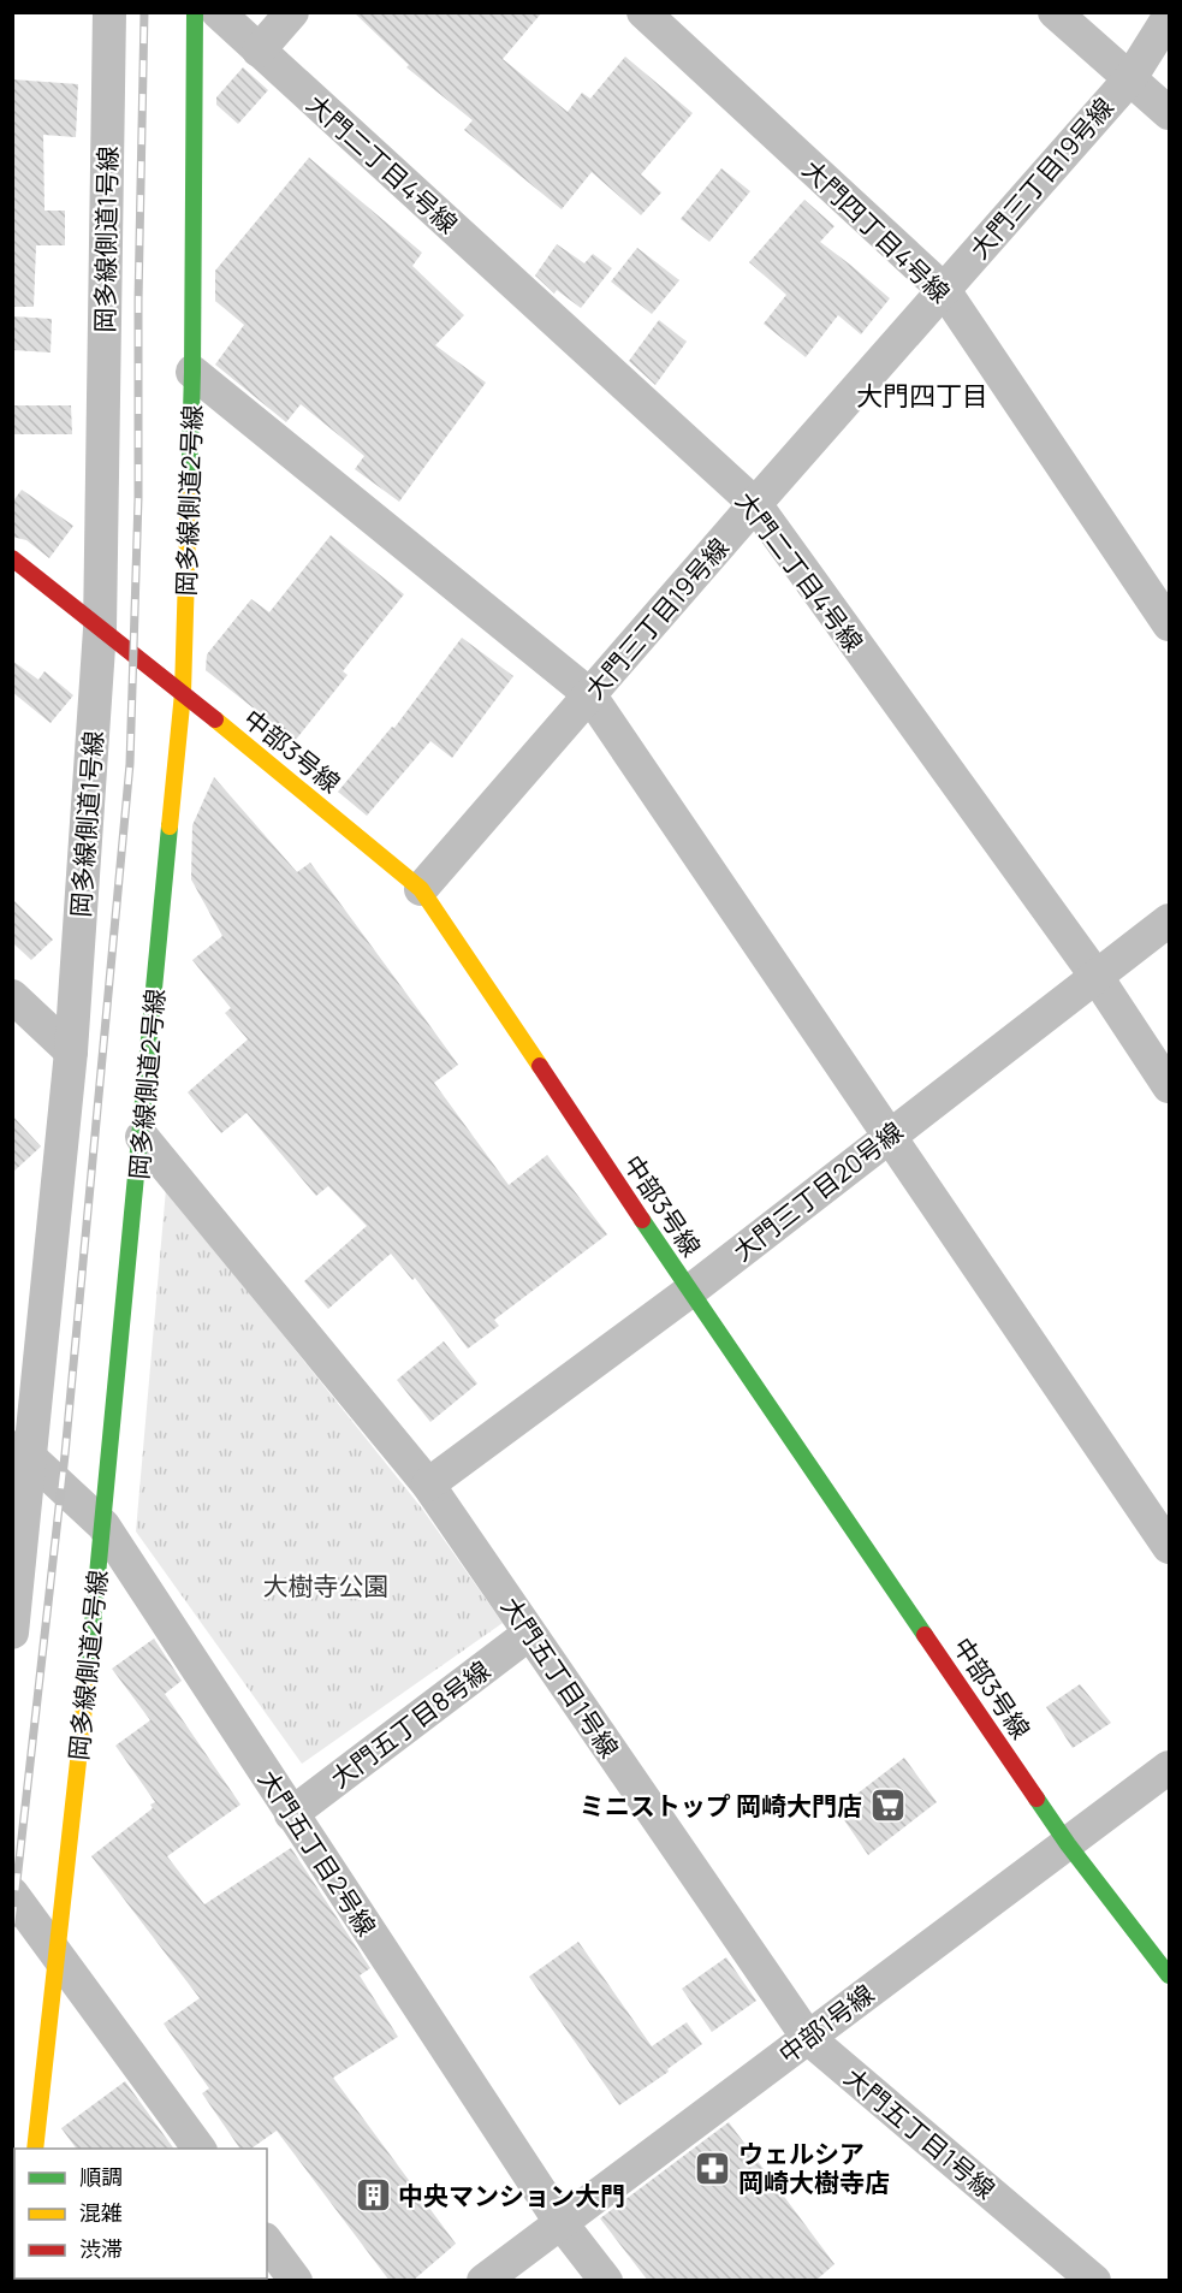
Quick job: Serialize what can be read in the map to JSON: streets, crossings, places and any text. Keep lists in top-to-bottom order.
{
  "streets": {
    "street": [
      "大門二丁目4号線",
      "大門三丁目19号線",
      "大門四丁目4号線",
      "岡多線側道1号線",
      "岡多線側道2号線",
      "中部3号線",
      "大門三丁目20号線",
      "大門五丁目1号線",
      "大門五丁目8号線",
      "大門五丁目2号線",
      "中部1号線"
    ]
  },
  "crossings": [
    ["大門二丁目4号線", "大門三丁目19号線"],
    ["大門二丁目4号線", "大門三丁目20号線"],
    ["大門三丁目19号線", "大門四丁目4号線"],
    ["大門三丁目19号線", "中部3号線"],
    ["岡多線側道1号線", "中部3号線"],
    ["岡多線側道1号線", "大門五丁目2号線"],
    ["岡多線側道2号線", "中部3号線"],
    ["岡多線側道2号線", "大門五丁目1号線"],
    ["岡多線側道2号線", "大門五丁目2号線"],
    ["中部3号線", "大門三丁目20号線"],
    ["中部3号線", "中部1号線"],
    ["大門三丁目20号線", "大門五丁目1号線"],
    ["大門五丁目1号線", "大門五丁目8号線"],
    ["大門五丁目1号線", "中部1号線"],
    ["大門五丁目8号線", "大門五丁目2号線"],
    ["大門五丁目2号線", "中部1号線"]
  ],
  "districts": ["大門四丁目"],
  "parks": ["大樹寺公園"],
  "places": {
    "supermarket": ["ミニストップ 岡崎大門店"],
    "pharmacy": ["ウェルシア 岡崎大樹寺店"],
    "building": ["中央マンション大門"]
  },
  "legend": ["順調", "混雑", "渋滞"]
}
